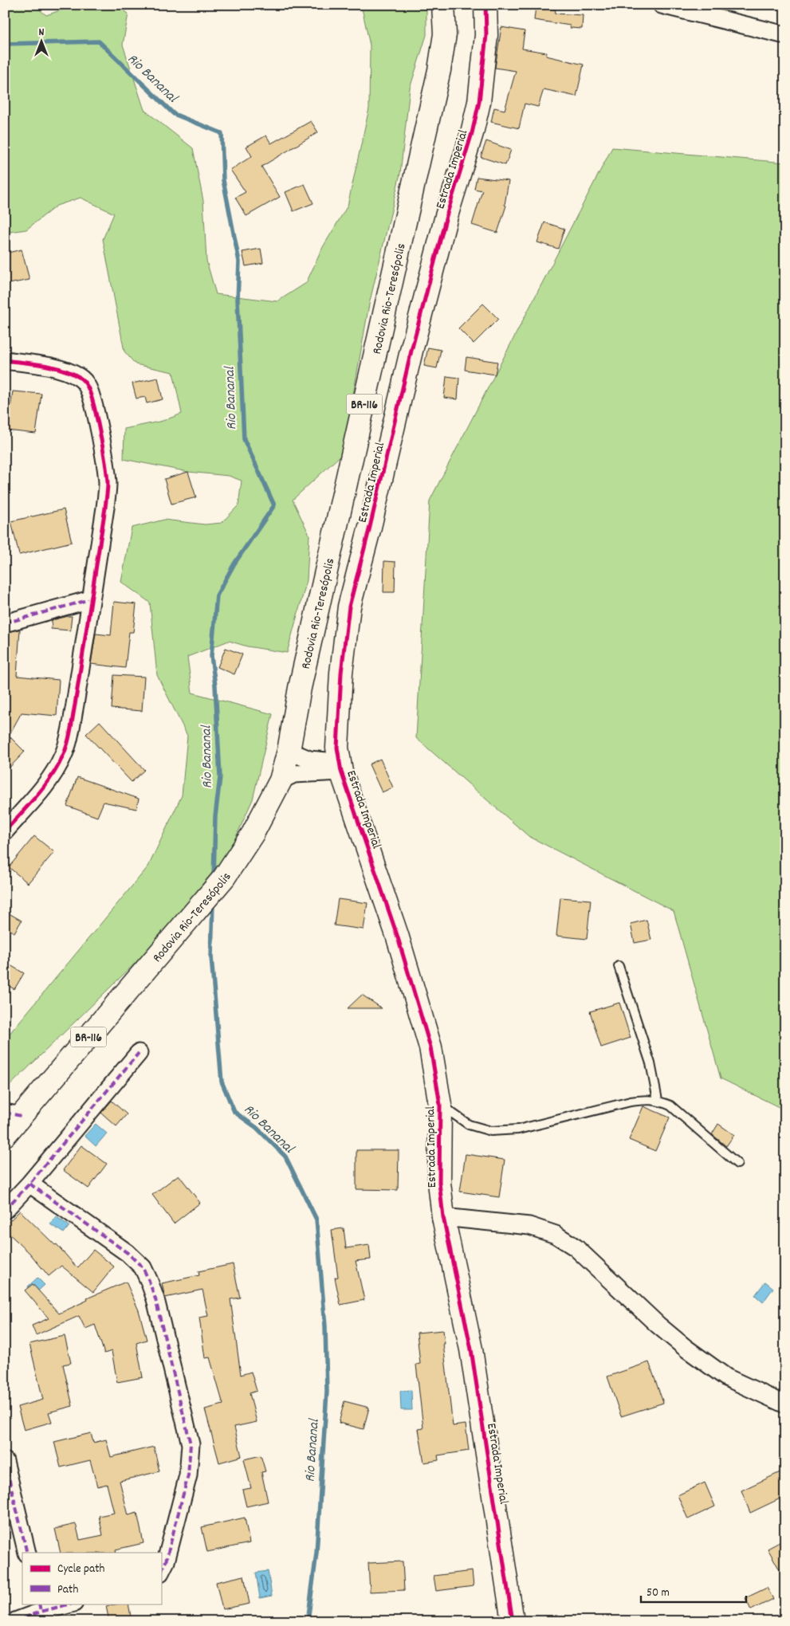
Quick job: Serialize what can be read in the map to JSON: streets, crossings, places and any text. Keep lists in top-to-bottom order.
{
  "streets": {
    "main road": ["Estrada Imperial", "Rodovia Rio-Teresópolis", "BR-116"]
  },
  "water": ["Rio Bananal"],
  "legend": ["Cycle path", "Path"],
  "scale_bar": "50 m",
  "north": "top"
}
